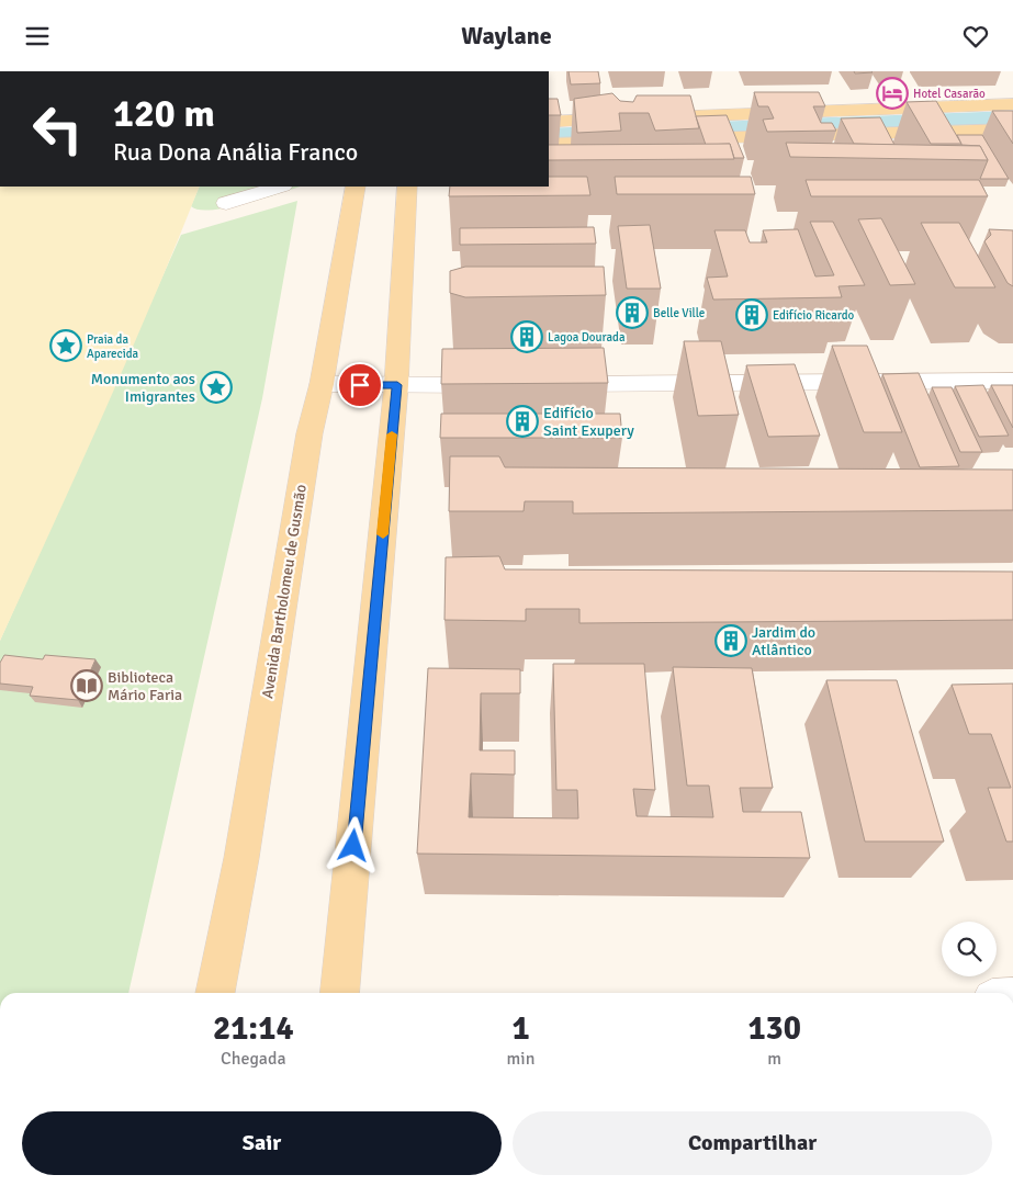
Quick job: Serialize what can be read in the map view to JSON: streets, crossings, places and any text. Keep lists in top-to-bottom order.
{
  "streets": {
    "main road": ["Avenida Bartholomeu de Gusmão"]
  },
  "places": {
    "hotel": ["Hotel Casarão"],
    "building": [
      "Belle Ville",
      "Edifício Ricardo",
      "Lagoa Dourada",
      "Edifício Saint Exupery",
      "Jardim do Atlântico"
    ],
    "place": ["Praia da Aparecida", "Monumento aos Imigrantes"],
    "library": ["Biblioteca Mário Faria"]
  },
  "page": {
    "header": "Waylane",
    "turn": ["120 m", "Rua Dona Anália Franco"],
    "eta": [
      "21:14",
      "Chegada",
      "1",
      "min",
      "130",
      "m"
    ],
    "buttons": ["Sair", "Compartilhar"]
  }
}
